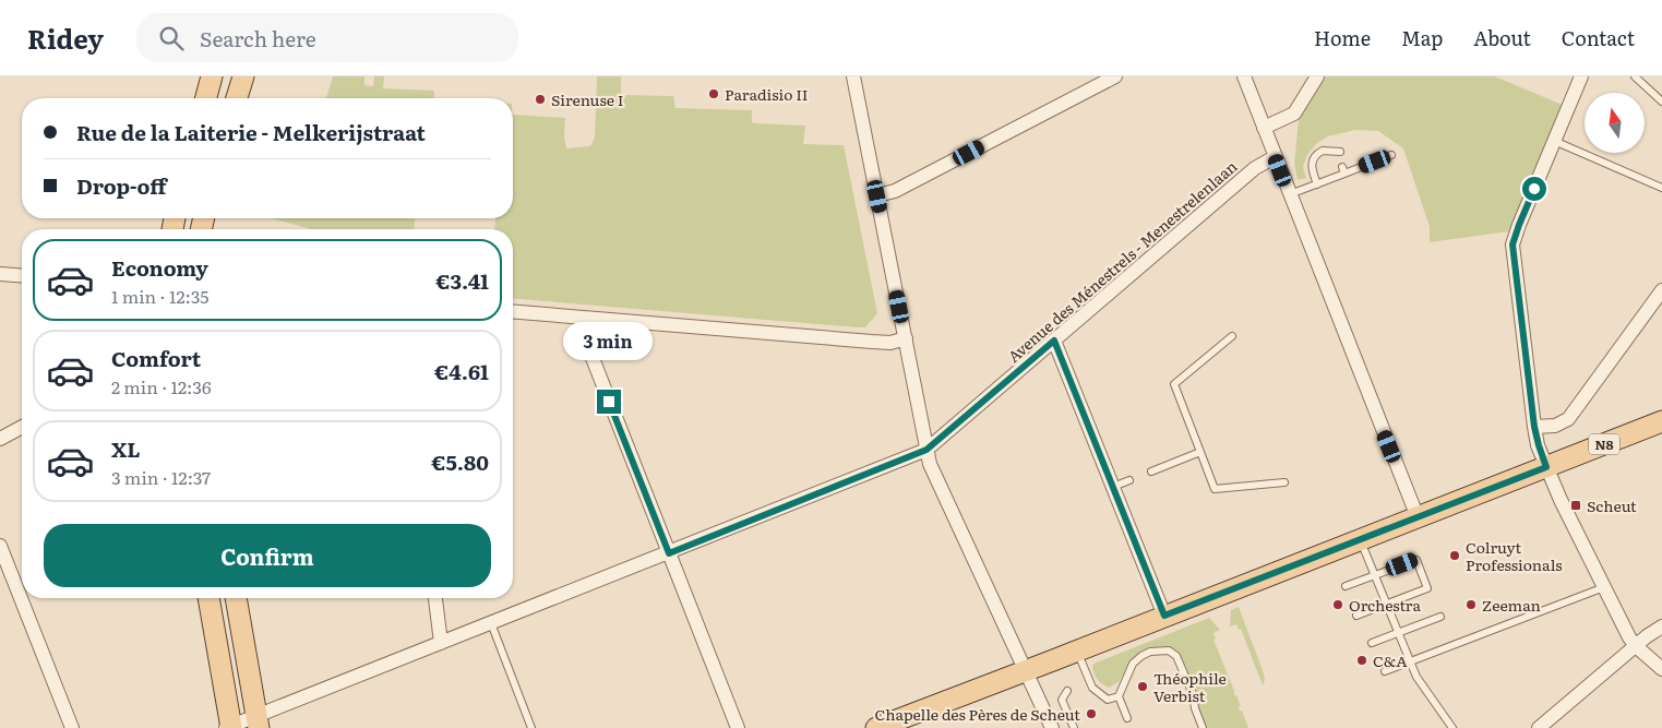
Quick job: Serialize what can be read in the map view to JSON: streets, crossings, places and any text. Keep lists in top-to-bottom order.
{
  "streets": {
    "main road": ["N8"],
    "street": ["Avenue des Ménestrels - Menestrelenlaan"]
  },
  "places": {
    "other": [
      "Paradisio II",
      "Sirenuse I",
      "Colruyt Professionals",
      "Orchestra",
      "Zeeman",
      "C&A",
      "Théophile Verbist",
      "Chapelle des Pères de Scheut"
    ],
    "transit": ["Scheut"]
  },
  "north": "top",
  "page": {
    "header": "Ridey",
    "search": "Search here",
    "nav": [
      "Home",
      "Map",
      "About",
      "Contact"
    ],
    "banner": ["Rue de la Laiterie - Melkerijstraat", "Drop-off"],
    "list": [
      {
        "name": "Economy",
        "note": "1 min · 12:35",
        "value": "€3.41"
      },
      {
        "name": "Comfort",
        "note": "2 min · 12:36",
        "value": "€4.61"
      },
      {
        "name": "XL",
        "note": "3 min · 12:37",
        "value": "€5.80"
      }
    ],
    "bubble": "3 min",
    "buttons": "Confirm"
  }
}
